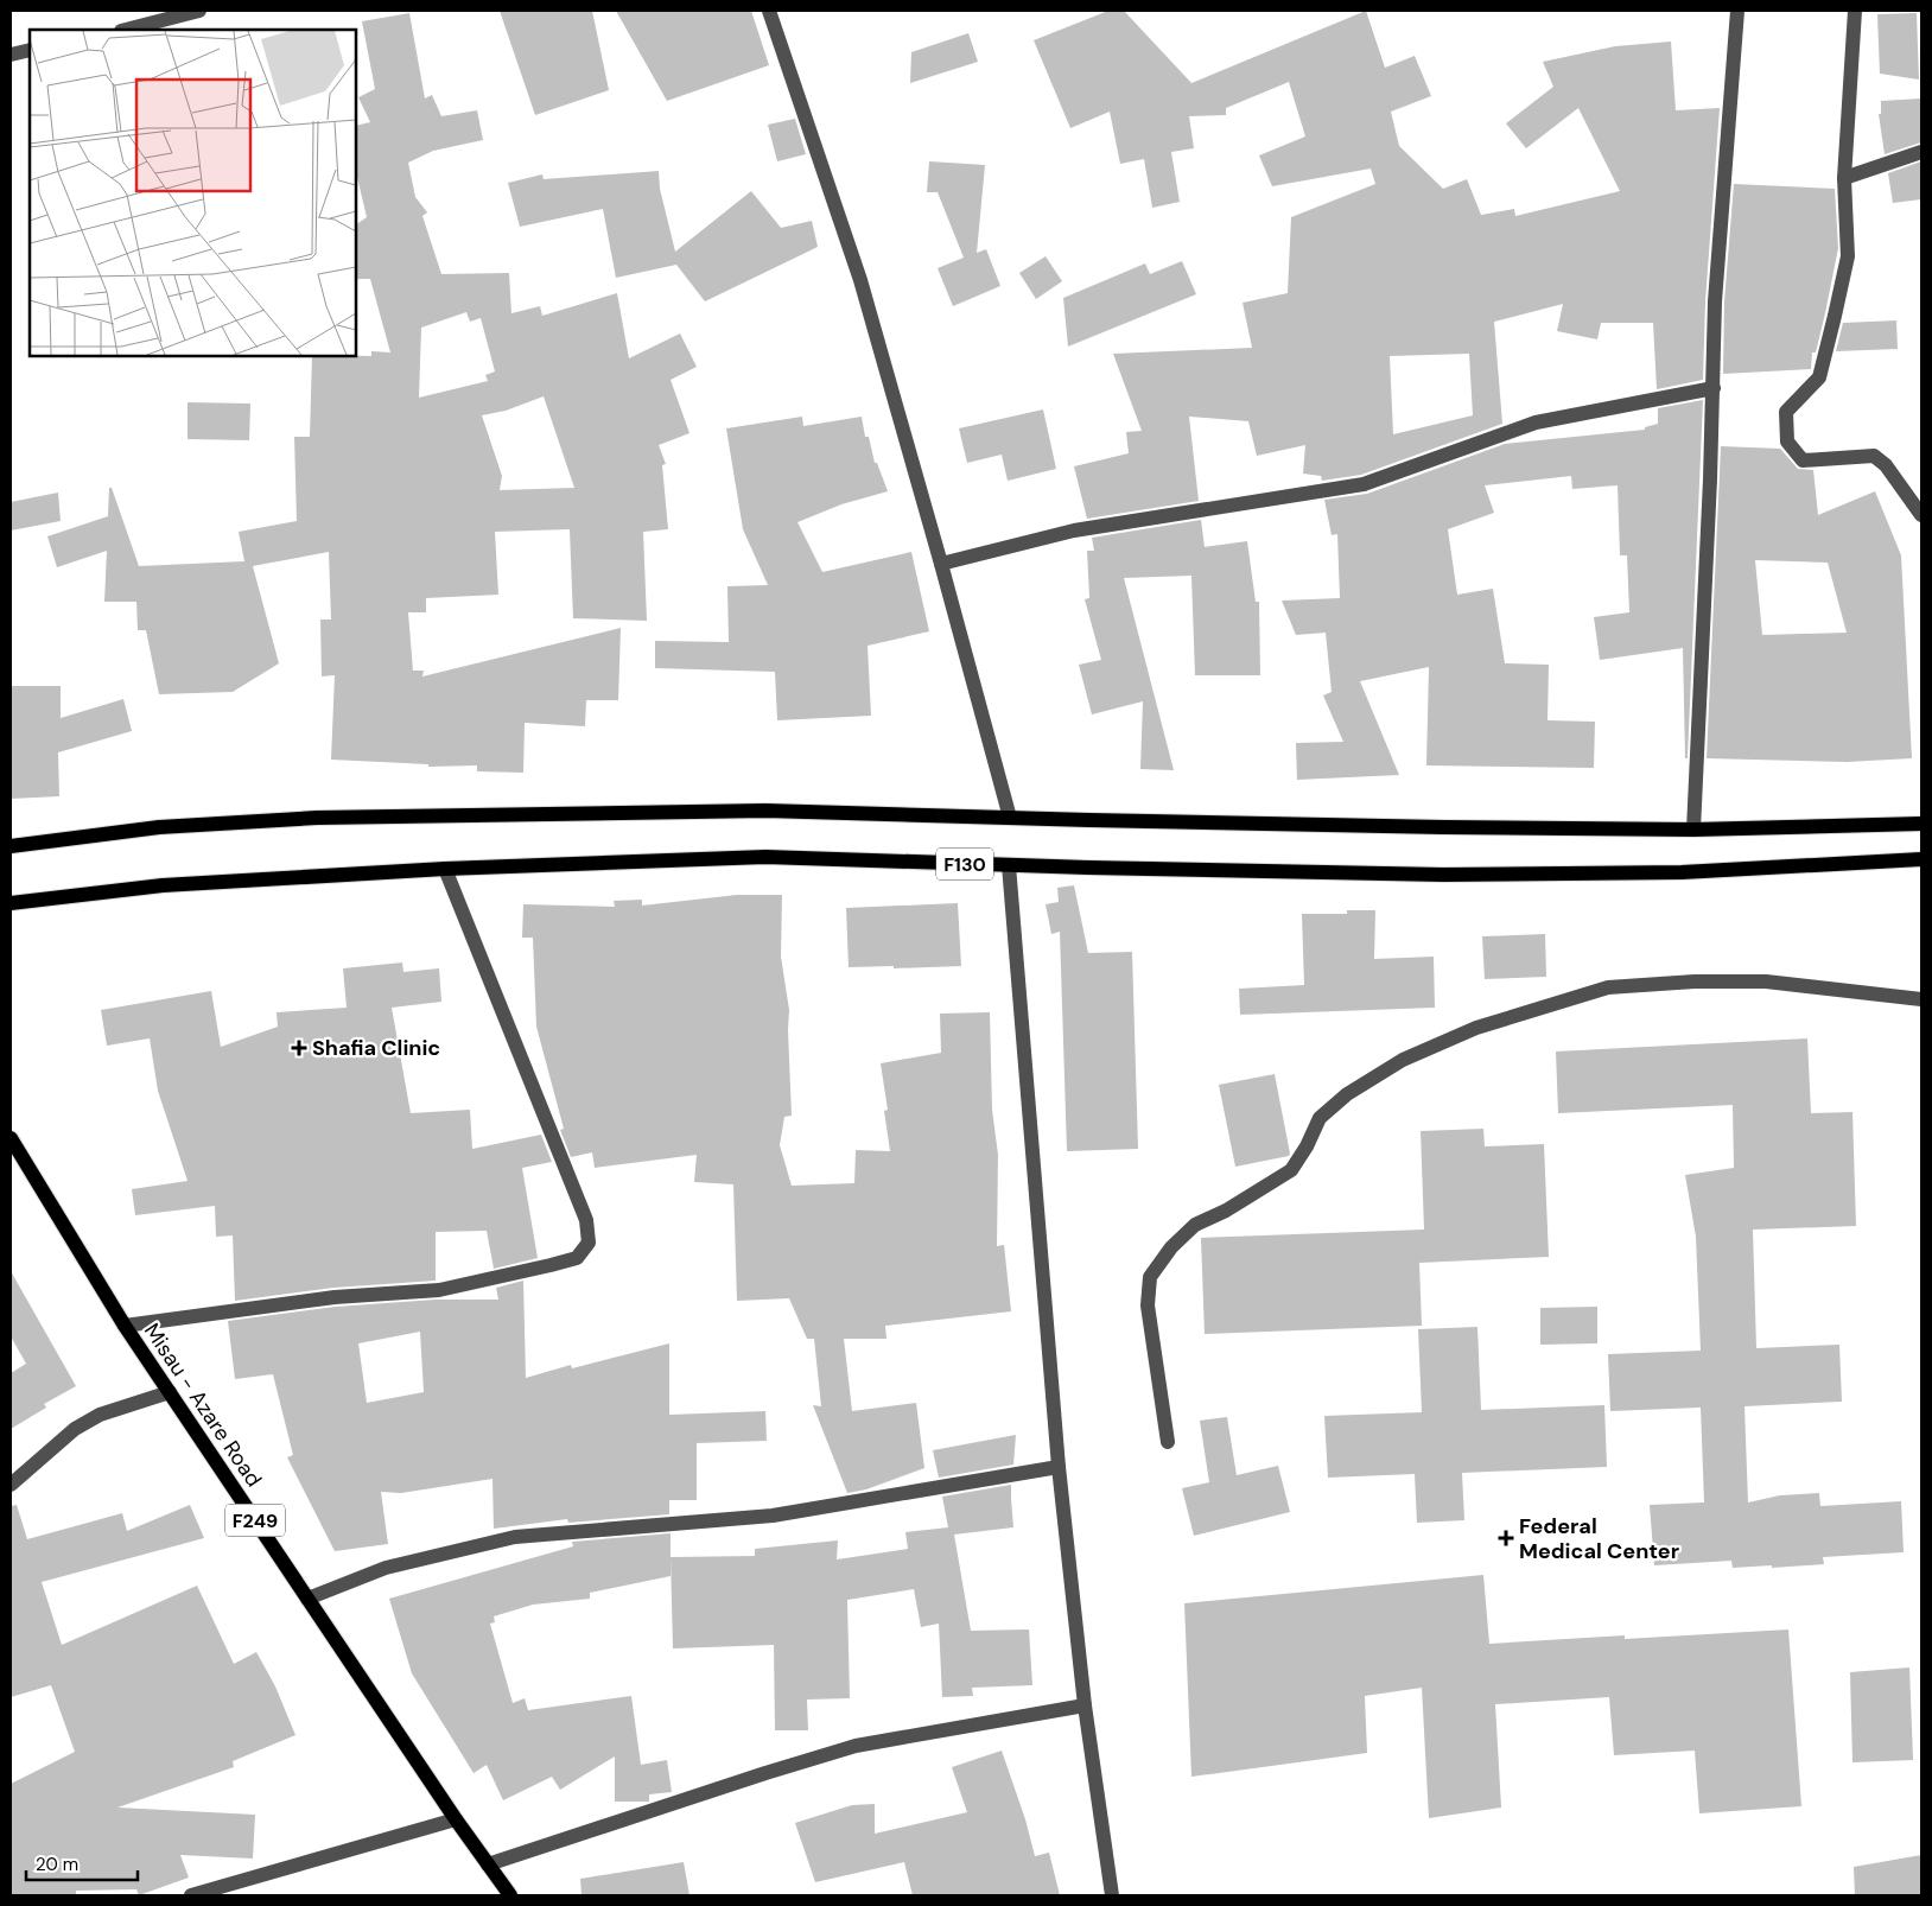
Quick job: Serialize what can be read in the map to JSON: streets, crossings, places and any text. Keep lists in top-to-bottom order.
{
  "streets": {
    "main road": ["F130", "Misau - Azare Road", "F249"]
  },
  "places": {
    "health": ["Shafia Clinic", "Federal Medical Center"]
  },
  "scale_bar": "20 m"
}
